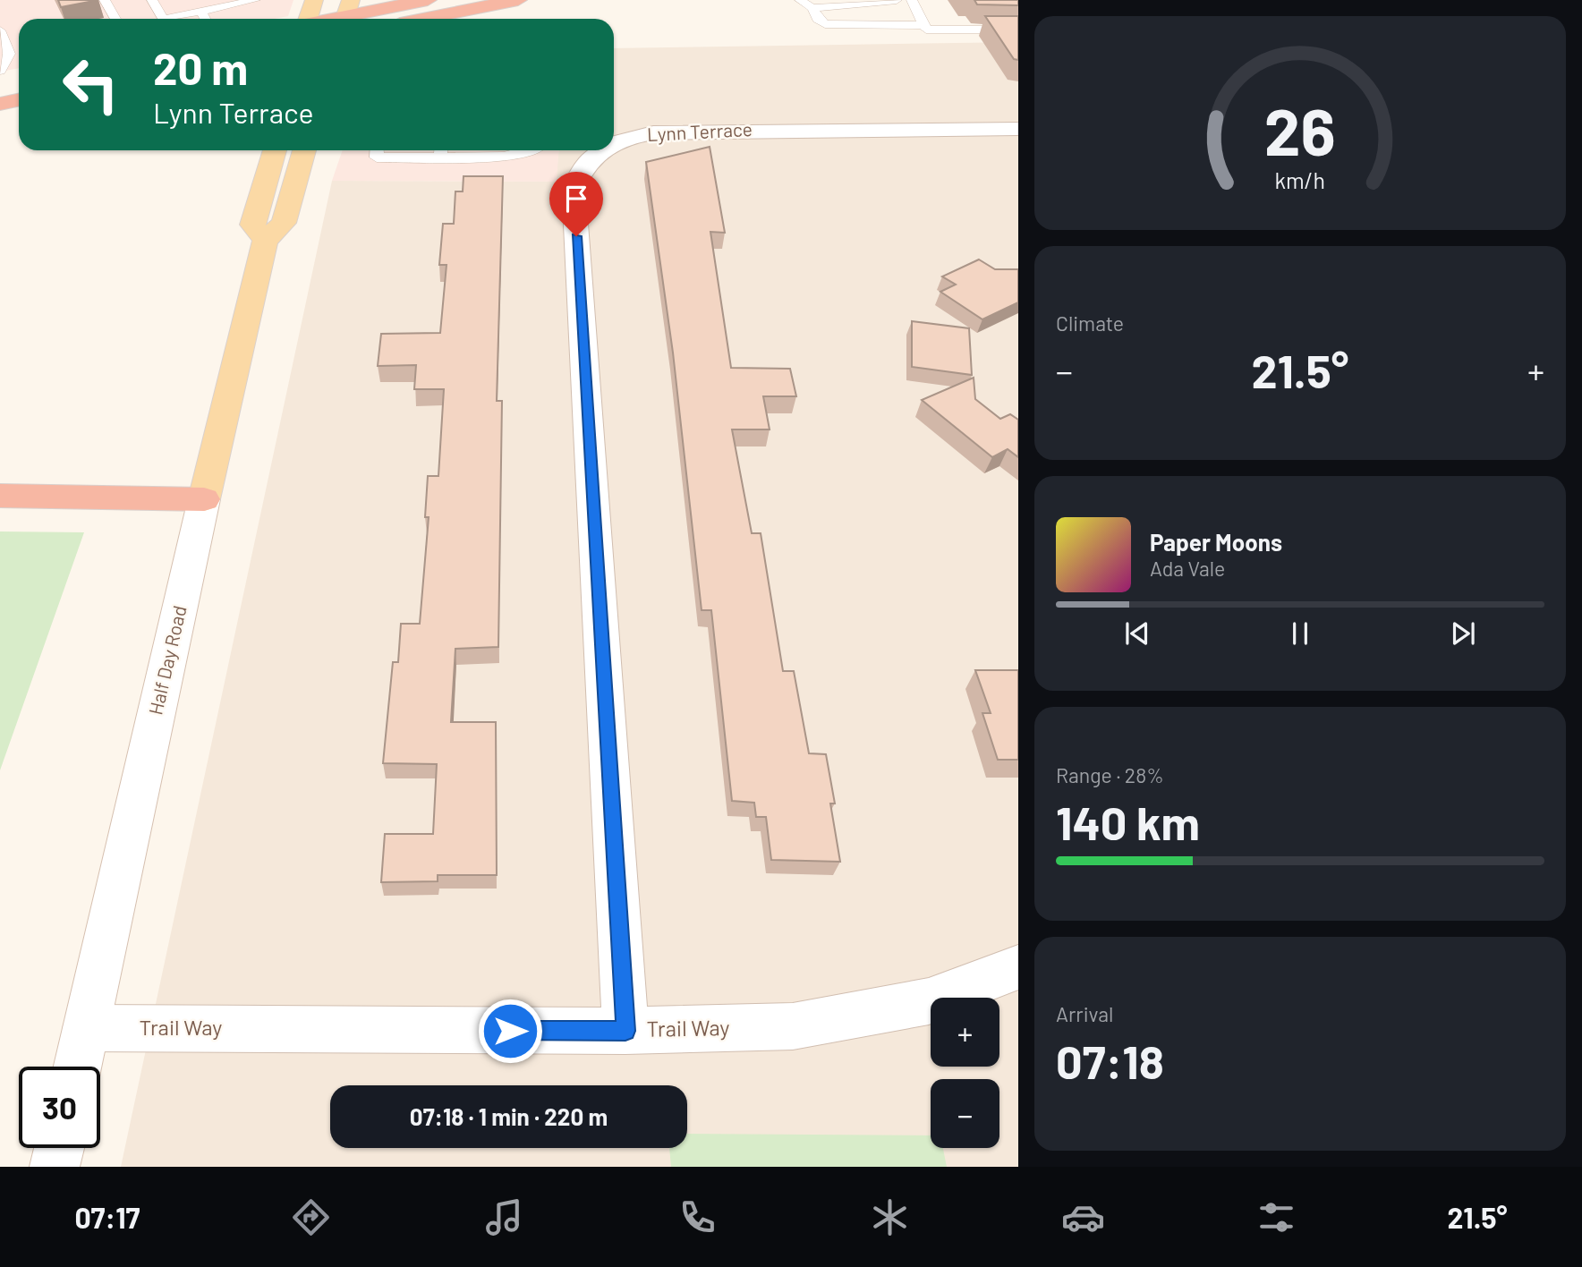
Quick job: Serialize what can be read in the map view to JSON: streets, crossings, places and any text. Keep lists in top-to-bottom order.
{
  "streets": {
    "main road": ["Half Day Road"],
    "street": ["Lynn Terrace", "Trail Way"]
  },
  "crossings": [
    ["Lynn Terrace", "Trail Way"],
    ["Half Day Road", "Trail Way"]
  ],
  "page": {
    "turn": ["20 m", "Lynn Terrace"],
    "tile": [
      "Climate",
      ["Range · 28%", "140 km"],
      ["Arrival", "07:18"]
    ],
    "heat": ["−", "21.5°", "+"],
    "song": ["Paper Moons", "Ada Vale"],
    "map_buttons": ["+", "−"],
    "limit": "30",
    "trip": "07:18 · 1 min · 220 m",
    "tabs": ["07:17", "21.5°"],
    "gauge": ["26", "km/h"]
  }
}
